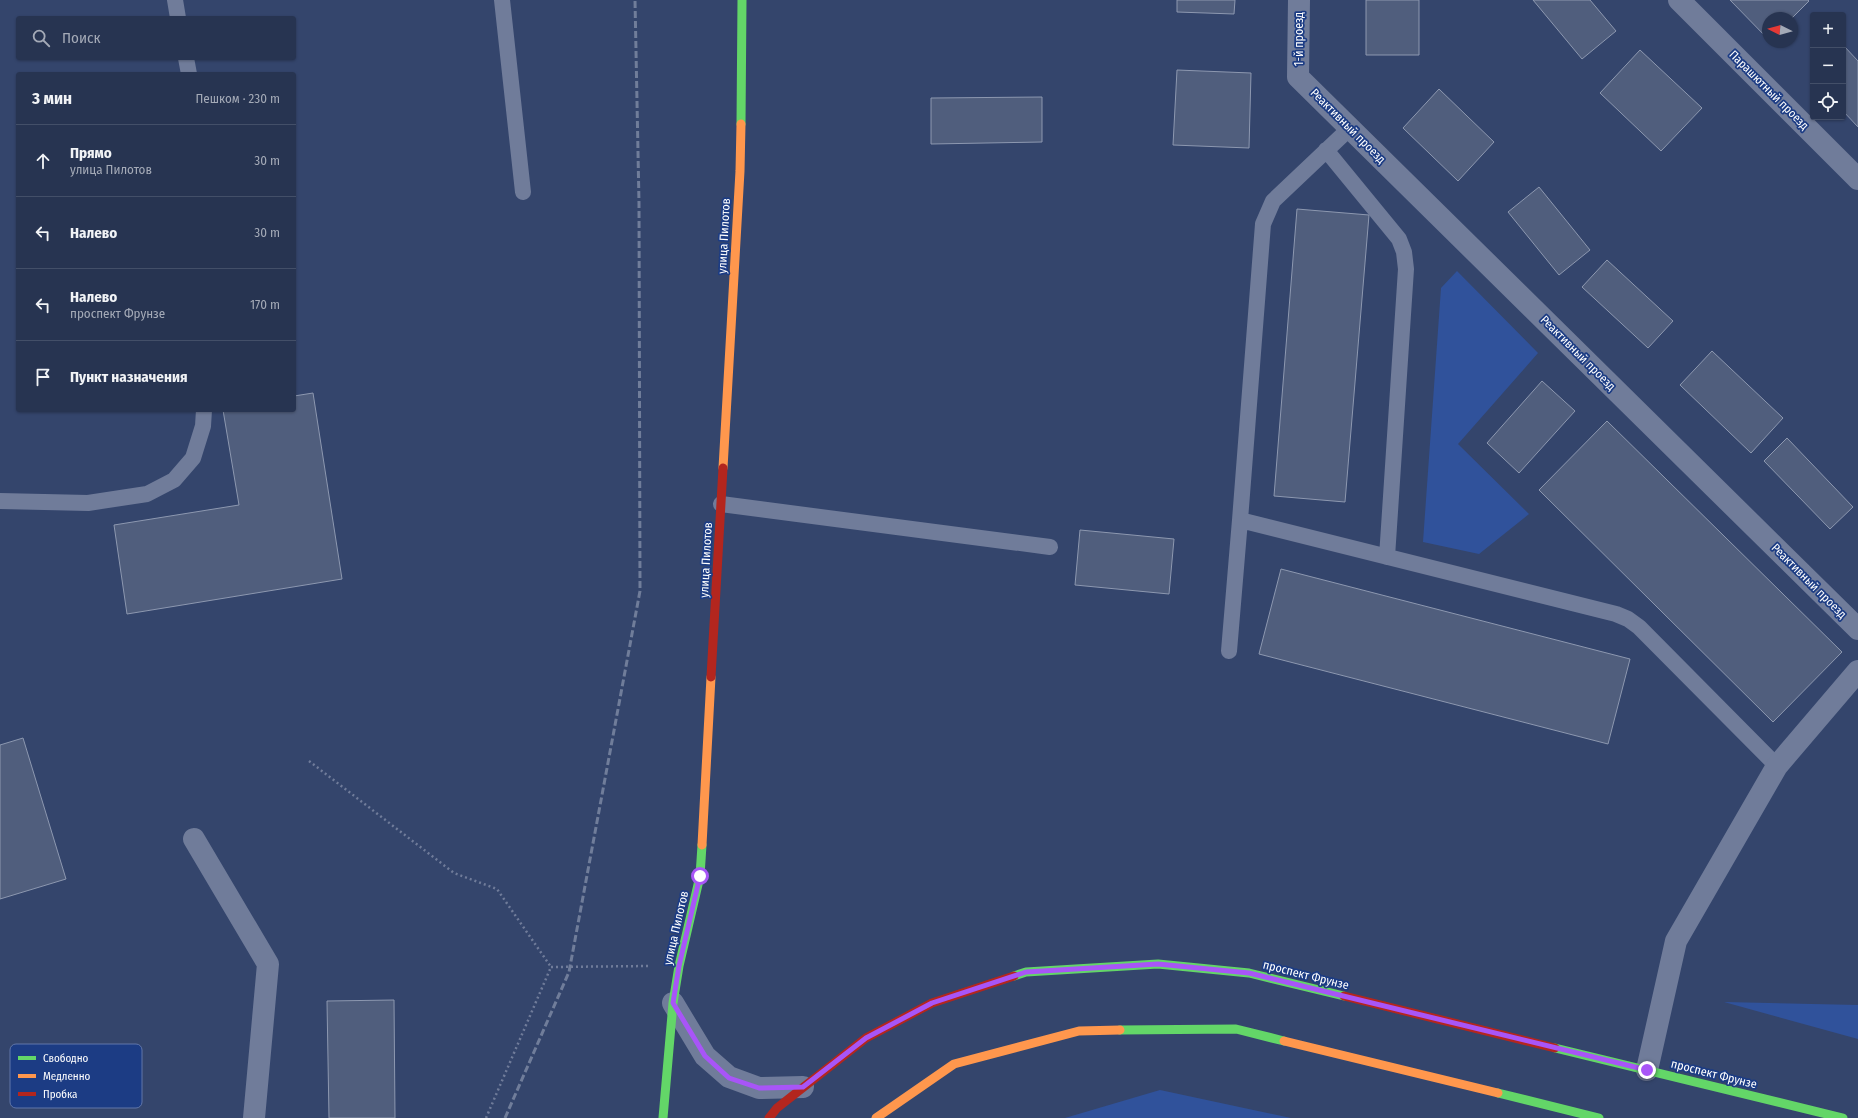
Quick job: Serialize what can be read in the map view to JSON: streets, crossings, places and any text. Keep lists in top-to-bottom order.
{
  "streets": {
    "main road": ["улица Пилотов", "проспект Фрунзе"],
    "street": ["1-й проезд", "Парашютный проезд", "Реактивный проезд"]
  },
  "crossings": [
    ["1-й проезд", "Реактивный проезд"]
  ],
  "legend": ["Свободно", "Медленно", "Пробка"],
  "north": "left",
  "page": {
    "map_buttons": ["+", "−"],
    "search": "Поиск",
    "heading": ["3 мин", "Пешком · 230 m"],
    "list": [
      ["Прямо", "улица Пилотов", "30 m"],
      ["Налево", "30 m"],
      ["Налево", "проспект Фрунзе", "170 m"],
      "Пункт назначения"
    ]
  }
}
